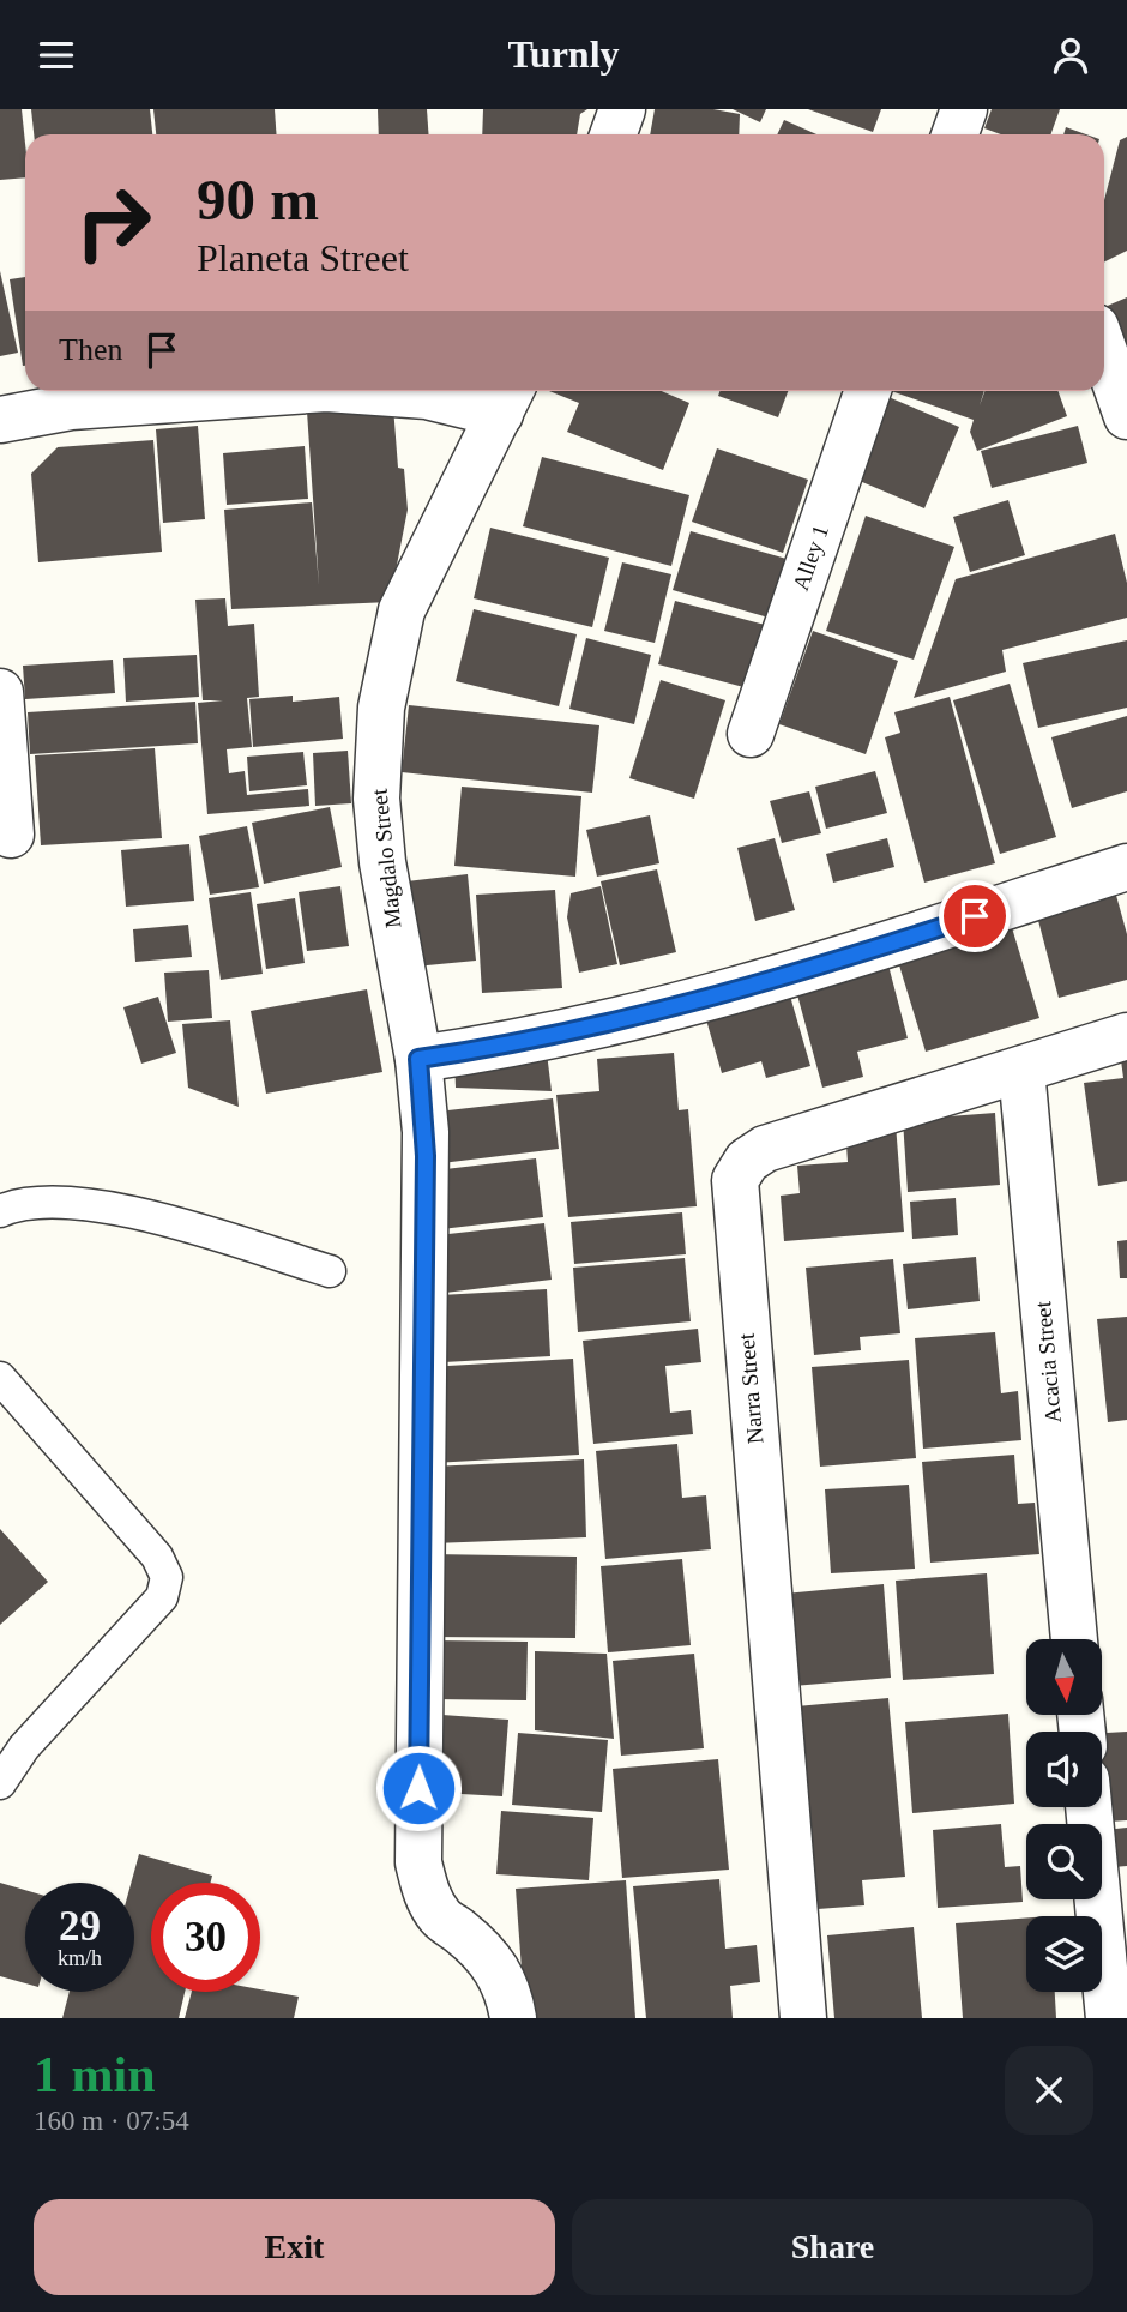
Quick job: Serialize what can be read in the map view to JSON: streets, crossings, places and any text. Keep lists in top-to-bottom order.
{
  "streets": {
    "street": [
      "Alley 1",
      "Magdalo Street",
      "Acacia Street",
      "Narra Street"
    ]
  },
  "crossings": [
    ["Acacia Street", "Narra Street"]
  ],
  "north": "bottom",
  "page": {
    "header": "Turnly",
    "turn": ["90 m", "Planeta Street"],
    "then": "Then",
    "speed": "29 km/h",
    "limit": "30",
    "heading": ["1 min", "160 m · 07:54"],
    "buttons": ["Exit", "Share"]
  }
}
